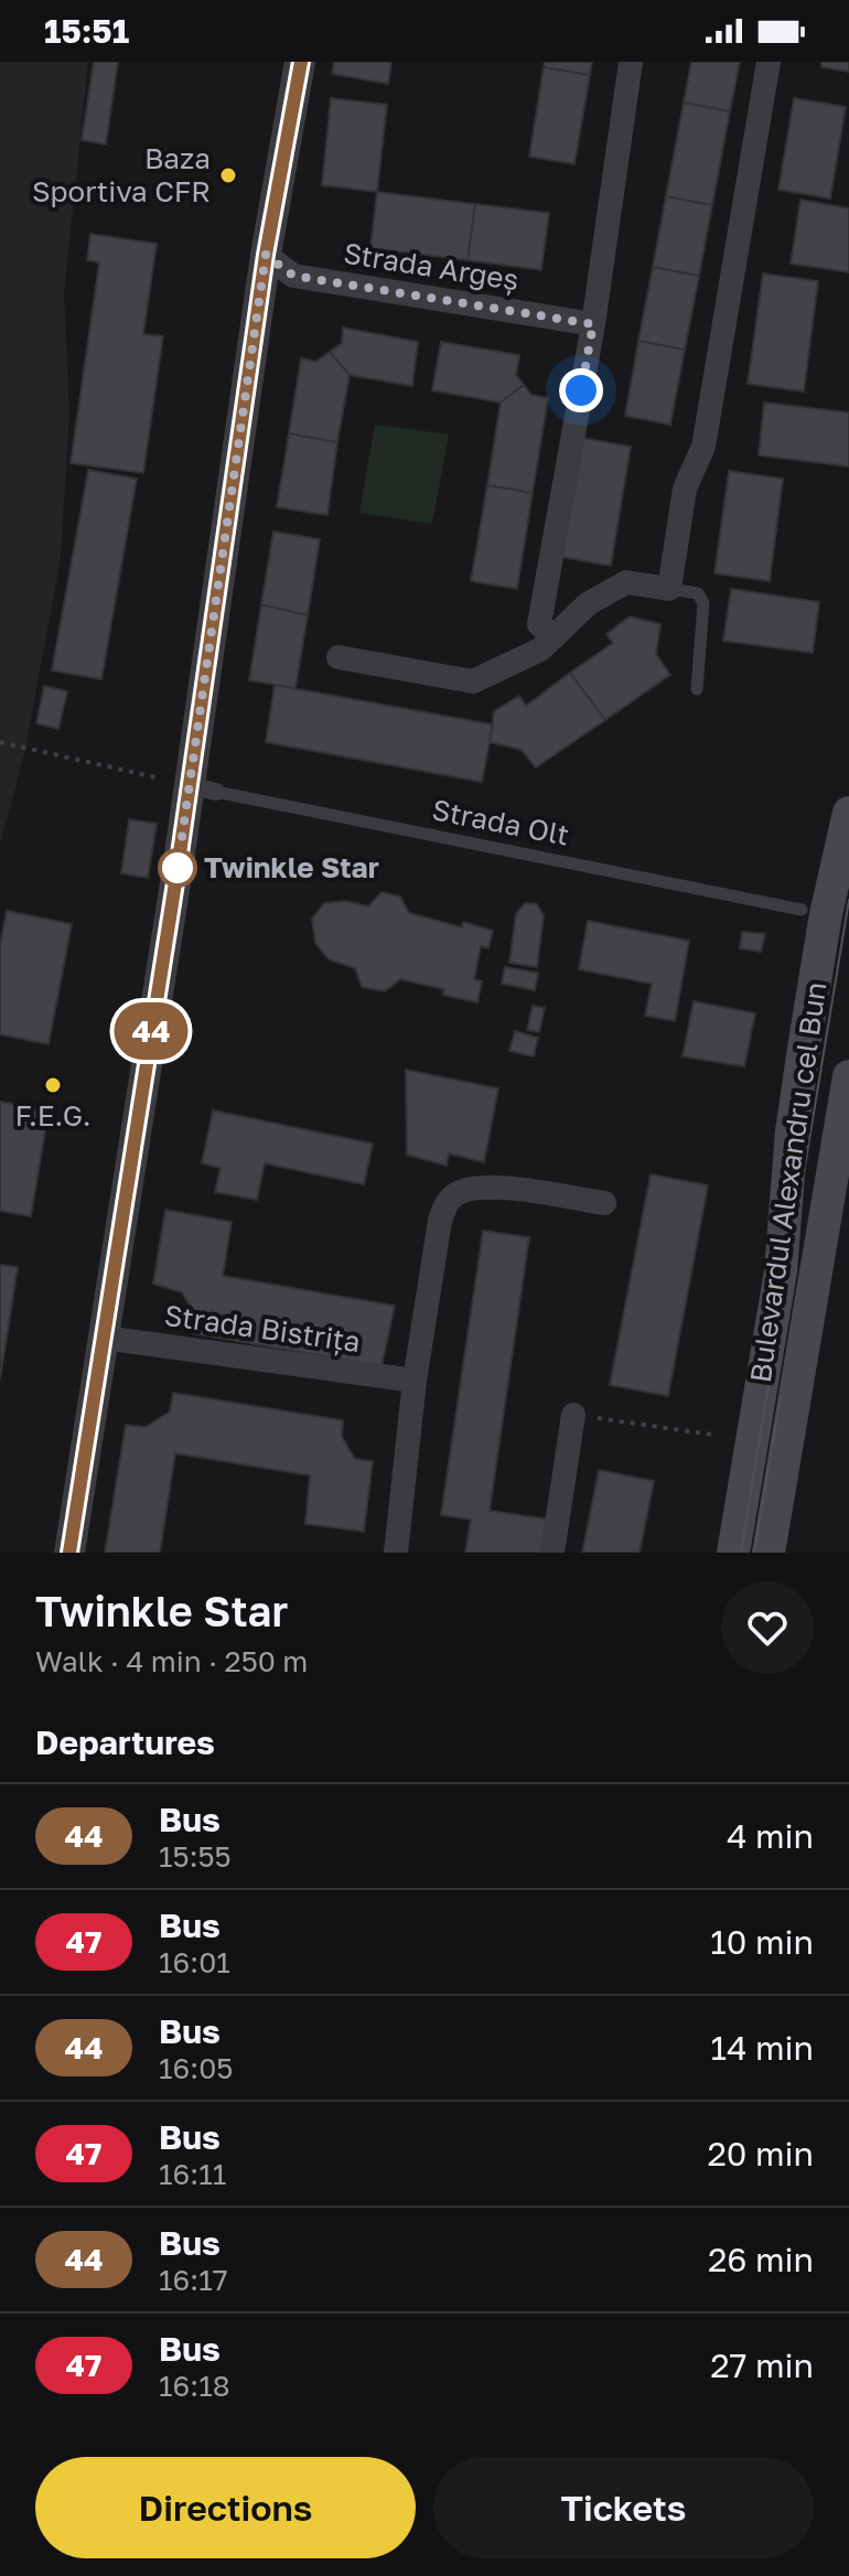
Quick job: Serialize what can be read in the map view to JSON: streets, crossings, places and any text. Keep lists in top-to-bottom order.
{
  "streets": {
    "main road": ["Bulevardul Alexandru cel Bun"],
    "street": ["Strada Argeș", "Strada Bistrița"],
    "lane": ["Strada Olt"]
  },
  "places": ["Baza Sportiva CFR", "Twinkle Star", "F.E.G."],
  "lines": ["bus line 44"],
  "page": {
    "status": "15:51",
    "on_map": "44",
    "heading": [
      ["Twinkle Star", "Walk · 4 min · 250 m"],
      "Departures"
    ],
    "list": [
      {
        "mark": "44",
        "name": "Bus",
        "note": "15:55",
        "value": "4 min"
      },
      {
        "mark": "47",
        "name": "Bus",
        "note": "16:01",
        "value": "10 min"
      },
      {
        "mark": "44",
        "name": "Bus",
        "note": "16:05",
        "value": "14 min"
      },
      {
        "mark": "47",
        "name": "Bus",
        "note": "16:11",
        "value": "20 min"
      },
      {
        "mark": "44",
        "name": "Bus",
        "note": "16:17",
        "value": "26 min"
      },
      {
        "mark": "47",
        "name": "Bus",
        "note": "16:18",
        "value": "27 min"
      }
    ],
    "buttons": ["Directions", "Tickets"]
  }
}
